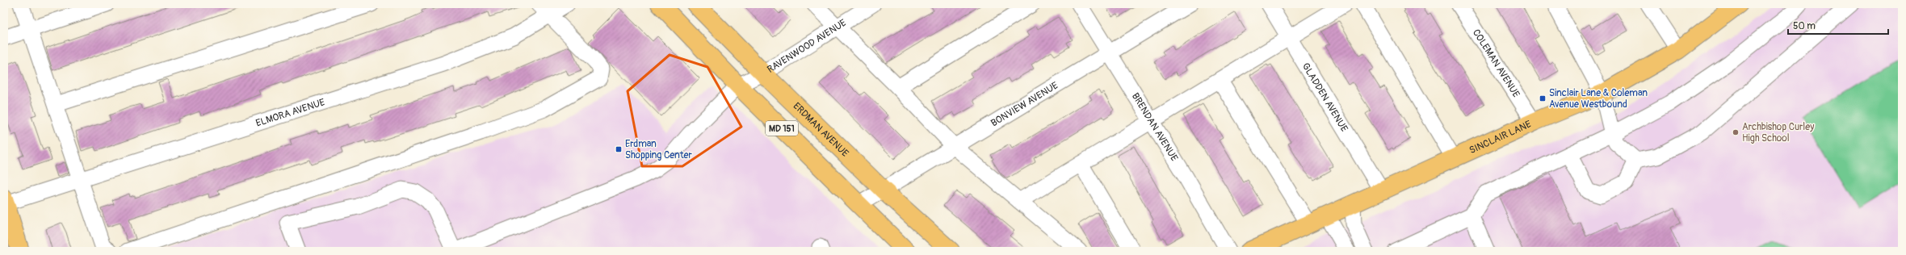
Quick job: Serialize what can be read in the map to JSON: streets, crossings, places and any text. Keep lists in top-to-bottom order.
{
  "streets": {
    "main road": ["MD 151", "ERDMAN AVENUE", "SINCLAIR LANE"],
    "street": [
      "RAVENWOOD AVENUE",
      "COLEMAN AVENUE",
      "GLADDEN AVENUE",
      "BONVIEW AVENUE",
      "ELMORA AVENUE",
      "BRENDAN AVENUE"
    ]
  },
  "crossings": [
    ["RAVENWOOD AVENUE", "MD 151"],
    ["RAVENWOOD AVENUE", "ERDMAN AVENUE"],
    ["COLEMAN AVENUE", "SINCLAIR LANE"],
    ["GLADDEN AVENUE", "SINCLAIR LANE"],
    ["BONVIEW AVENUE", "BRENDAN AVENUE"],
    ["BONVIEW AVENUE", "MD 151"],
    ["BONVIEW AVENUE", "ERDMAN AVENUE"]
  ],
  "places": {
    "transit": ["Sinclair Lane & Coleman Avenue Westbound", "Erdman Shopping Center"],
    "other": ["Archbishop Curley High School"]
  },
  "scale_bar": "50 m"
}
